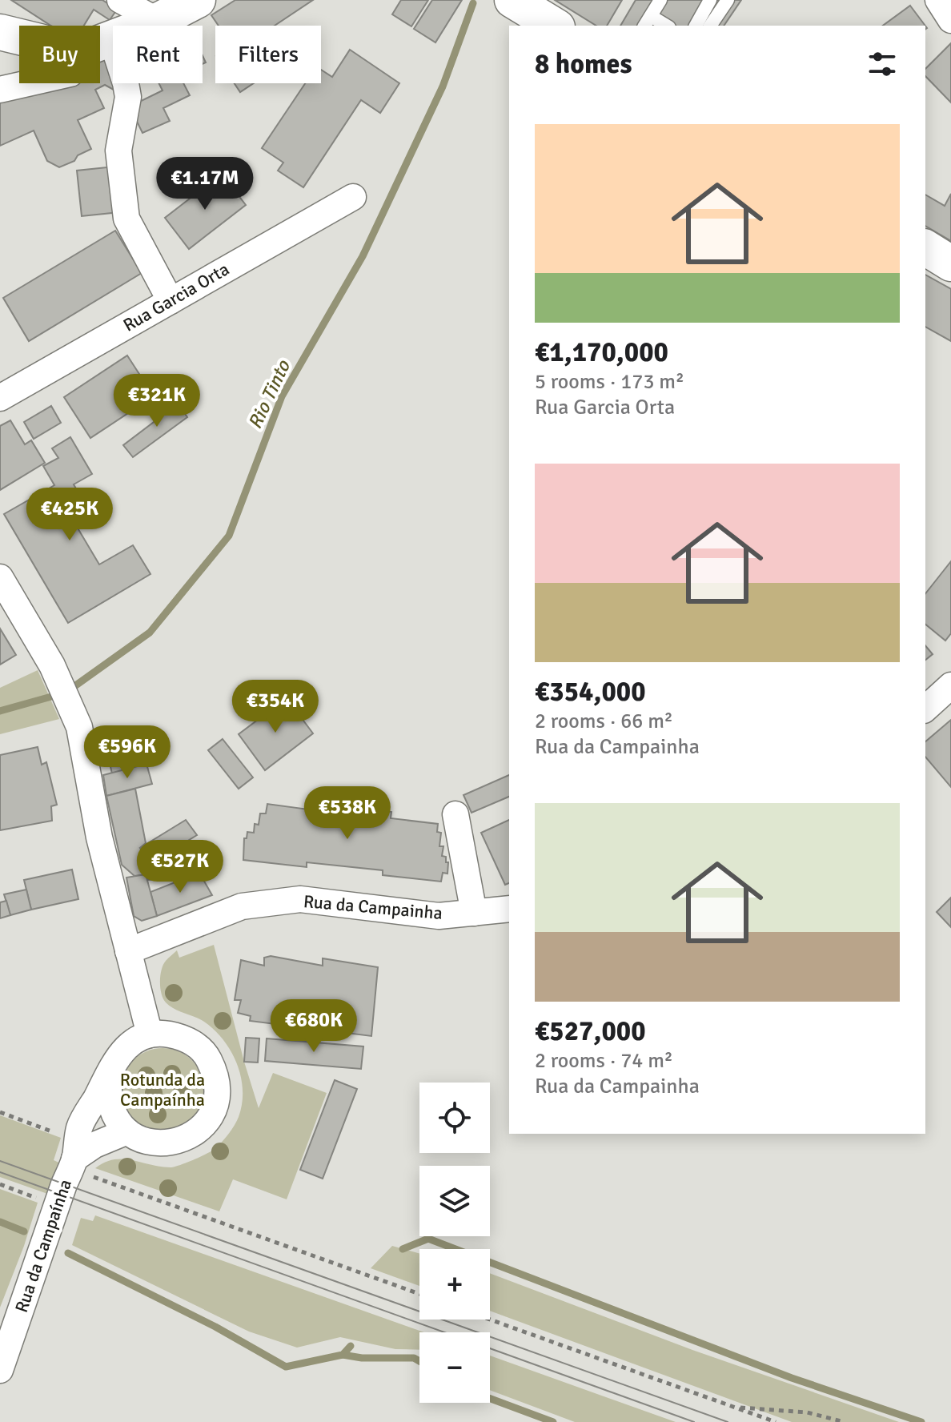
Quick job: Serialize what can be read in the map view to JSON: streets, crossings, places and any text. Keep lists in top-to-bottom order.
{
  "streets": {
    "street": ["Rua Garcia Orta", "Rua da Campainha", "Rua da Campaínha"]
  },
  "water": ["Rio Tinto"],
  "parks": ["Rotunda da Campaínha"],
  "page": {
    "chip": ["Buy", "Rent", "Filters"],
    "heading": "8 homes",
    "list": [
      {
        "name": "€1,170,000",
        "note": "5 rooms · 173 m² · Rua Garcia Orta"
      },
      {
        "name": "€354,000",
        "note": "2 rooms · 66 m² · Rua da Campainha"
      },
      {
        "name": "€527,000",
        "note": "2 rooms · 74 m² · Rua da Campainha"
      }
    ],
    "price": [
      "€1.17M",
      "€321K",
      "€425K",
      "€354K",
      "€596K",
      "€538K",
      "€527K",
      "€680K"
    ],
    "map_buttons": ["+", "−"]
  }
}
